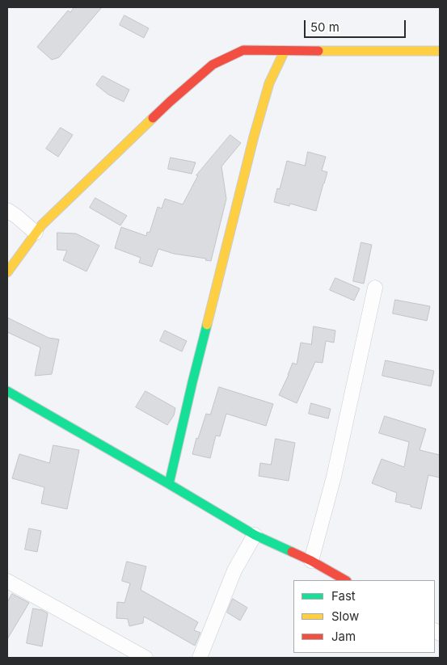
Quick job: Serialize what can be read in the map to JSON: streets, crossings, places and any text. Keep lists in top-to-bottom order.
{
  "legend": ["Fast", "Slow", "Jam"],
  "scale_bar": "50 m"
}
